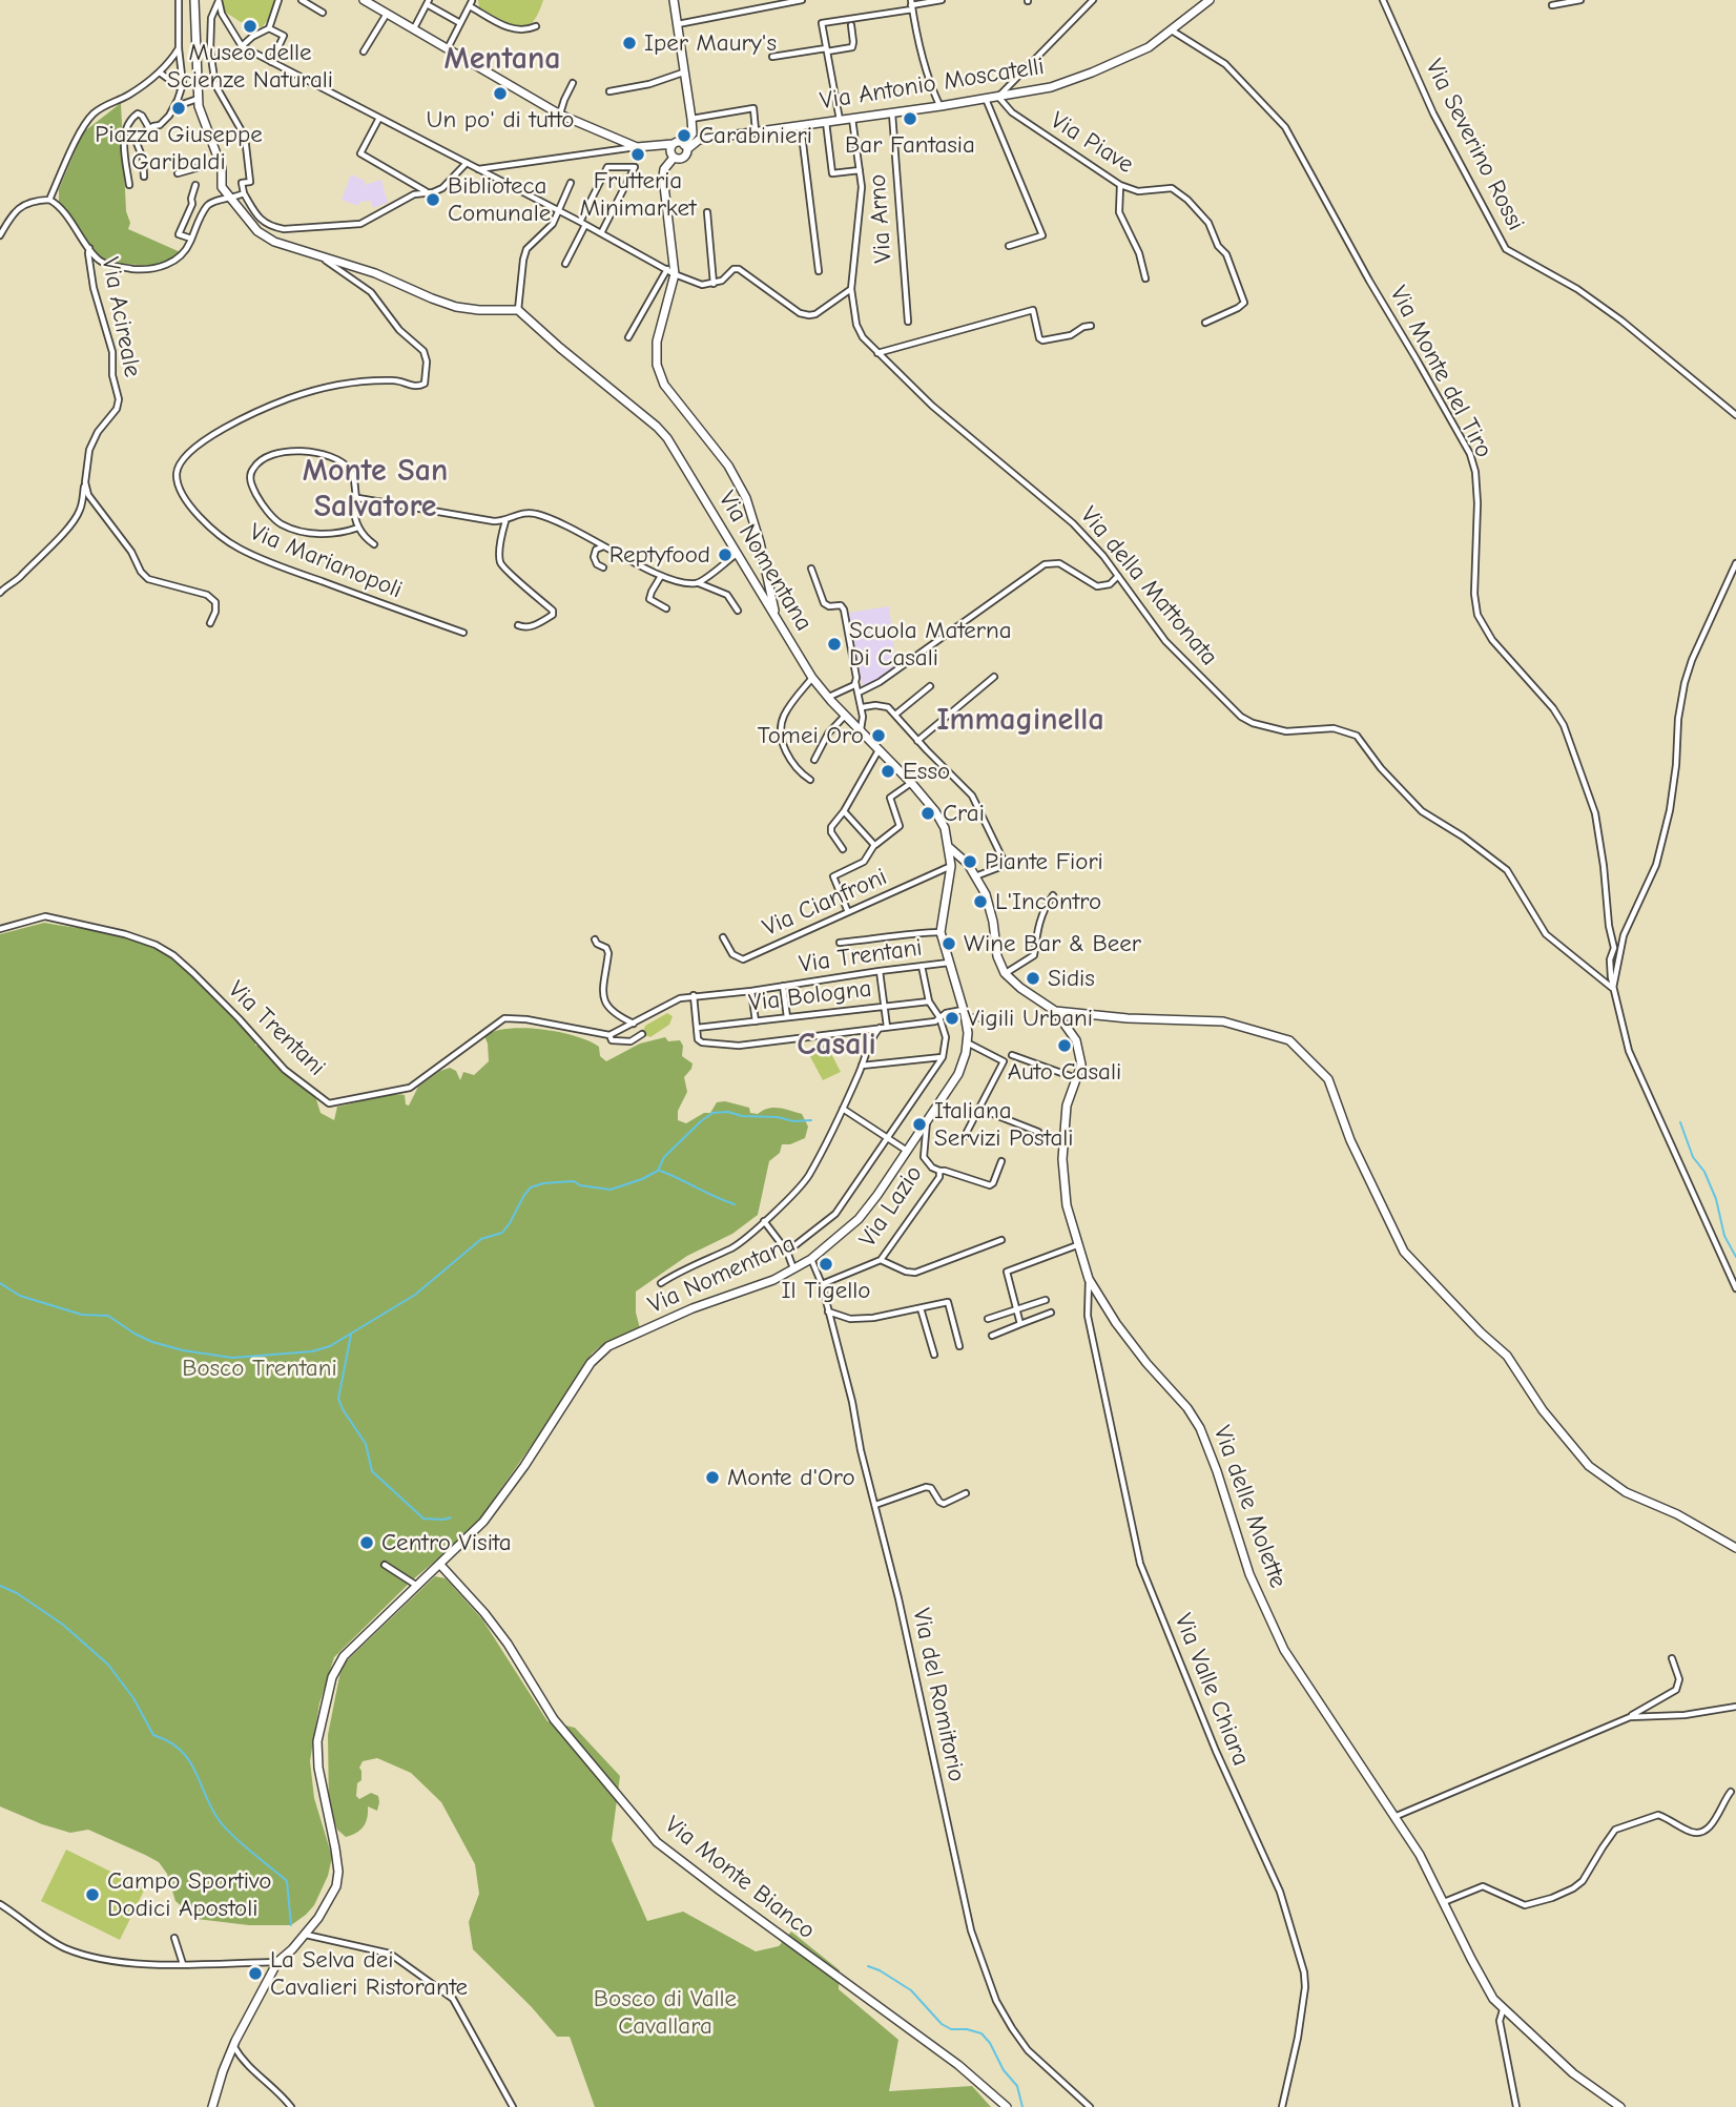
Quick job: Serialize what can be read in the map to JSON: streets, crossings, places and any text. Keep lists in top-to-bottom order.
{
  "streets": {
    "main road": [
      "Via Antonio Moscatelli",
      "Via Nomentana",
      "Via delle Molette",
      "Via Monte Bianco"
    ],
    "street": [
      "Via Piave",
      "Via Severino Rossi",
      "Via Arno",
      "Via Acireale",
      "Via Monte del Tiro",
      "Via Marianopoli",
      "Via della Mattonata",
      "Via Cianfroni",
      "Via Trentani",
      "Via Bologna",
      "Via Lazio",
      "Via Valle Chiara",
      "Via del Romitorio"
    ]
  },
  "crossings": [
    ["Via Antonio Moscatelli", "Via Piave"],
    ["Via Antonio Moscatelli", "Via Arno"],
    ["Via Antonio Moscatelli", "Via Monte del Tiro"],
    ["Via Antonio Moscatelli", "Via della Mattonata"],
    ["Via Monte del Tiro", "Via della Mattonata"],
    ["Via Nomentana", "Via Cianfroni"],
    ["Via Nomentana", "Via Trentani"],
    ["Via Nomentana", "Via Lazio"],
    ["Via Nomentana", "Via del Romitorio"],
    ["Via Nomentana", "Via Monte Bianco"],
    ["Via Lazio", "Via del Romitorio"],
    ["Via delle Molette", "Via Valle Chiara"]
  ],
  "districts": [
    "Mentana",
    "Monte San Salvatore",
    "Immaginella",
    "Casali"
  ],
  "parks": ["Bosco Trentani", "Bosco di Valle Cavallara"],
  "places": [
    "Museo delle Scienze Naturali",
    "Iper Maury's",
    "Un po' di tutto",
    "Piazza Giuseppe Garibaldi",
    "Bar Fantasia",
    "Carabinieri",
    "Frutteria Minimarket",
    "Biblioteca Comunale",
    "Reptyfood",
    "Scuola Materna Di Casali",
    "Tomei Oro",
    "Esso",
    "Crai",
    "Piante Fiori",
    "L'Incontro",
    "Wine Bar & Beer",
    "Sidis",
    "Vigili Urbani",
    "Auto Casali",
    "Italiana Servizi Postali",
    "Il Tigello",
    "Monte d'Oro",
    "Centro Visita",
    "Campo Sportivo Dodici Apostoli",
    "La Selva dei Cavalieri Ristorante"
  ]
}
